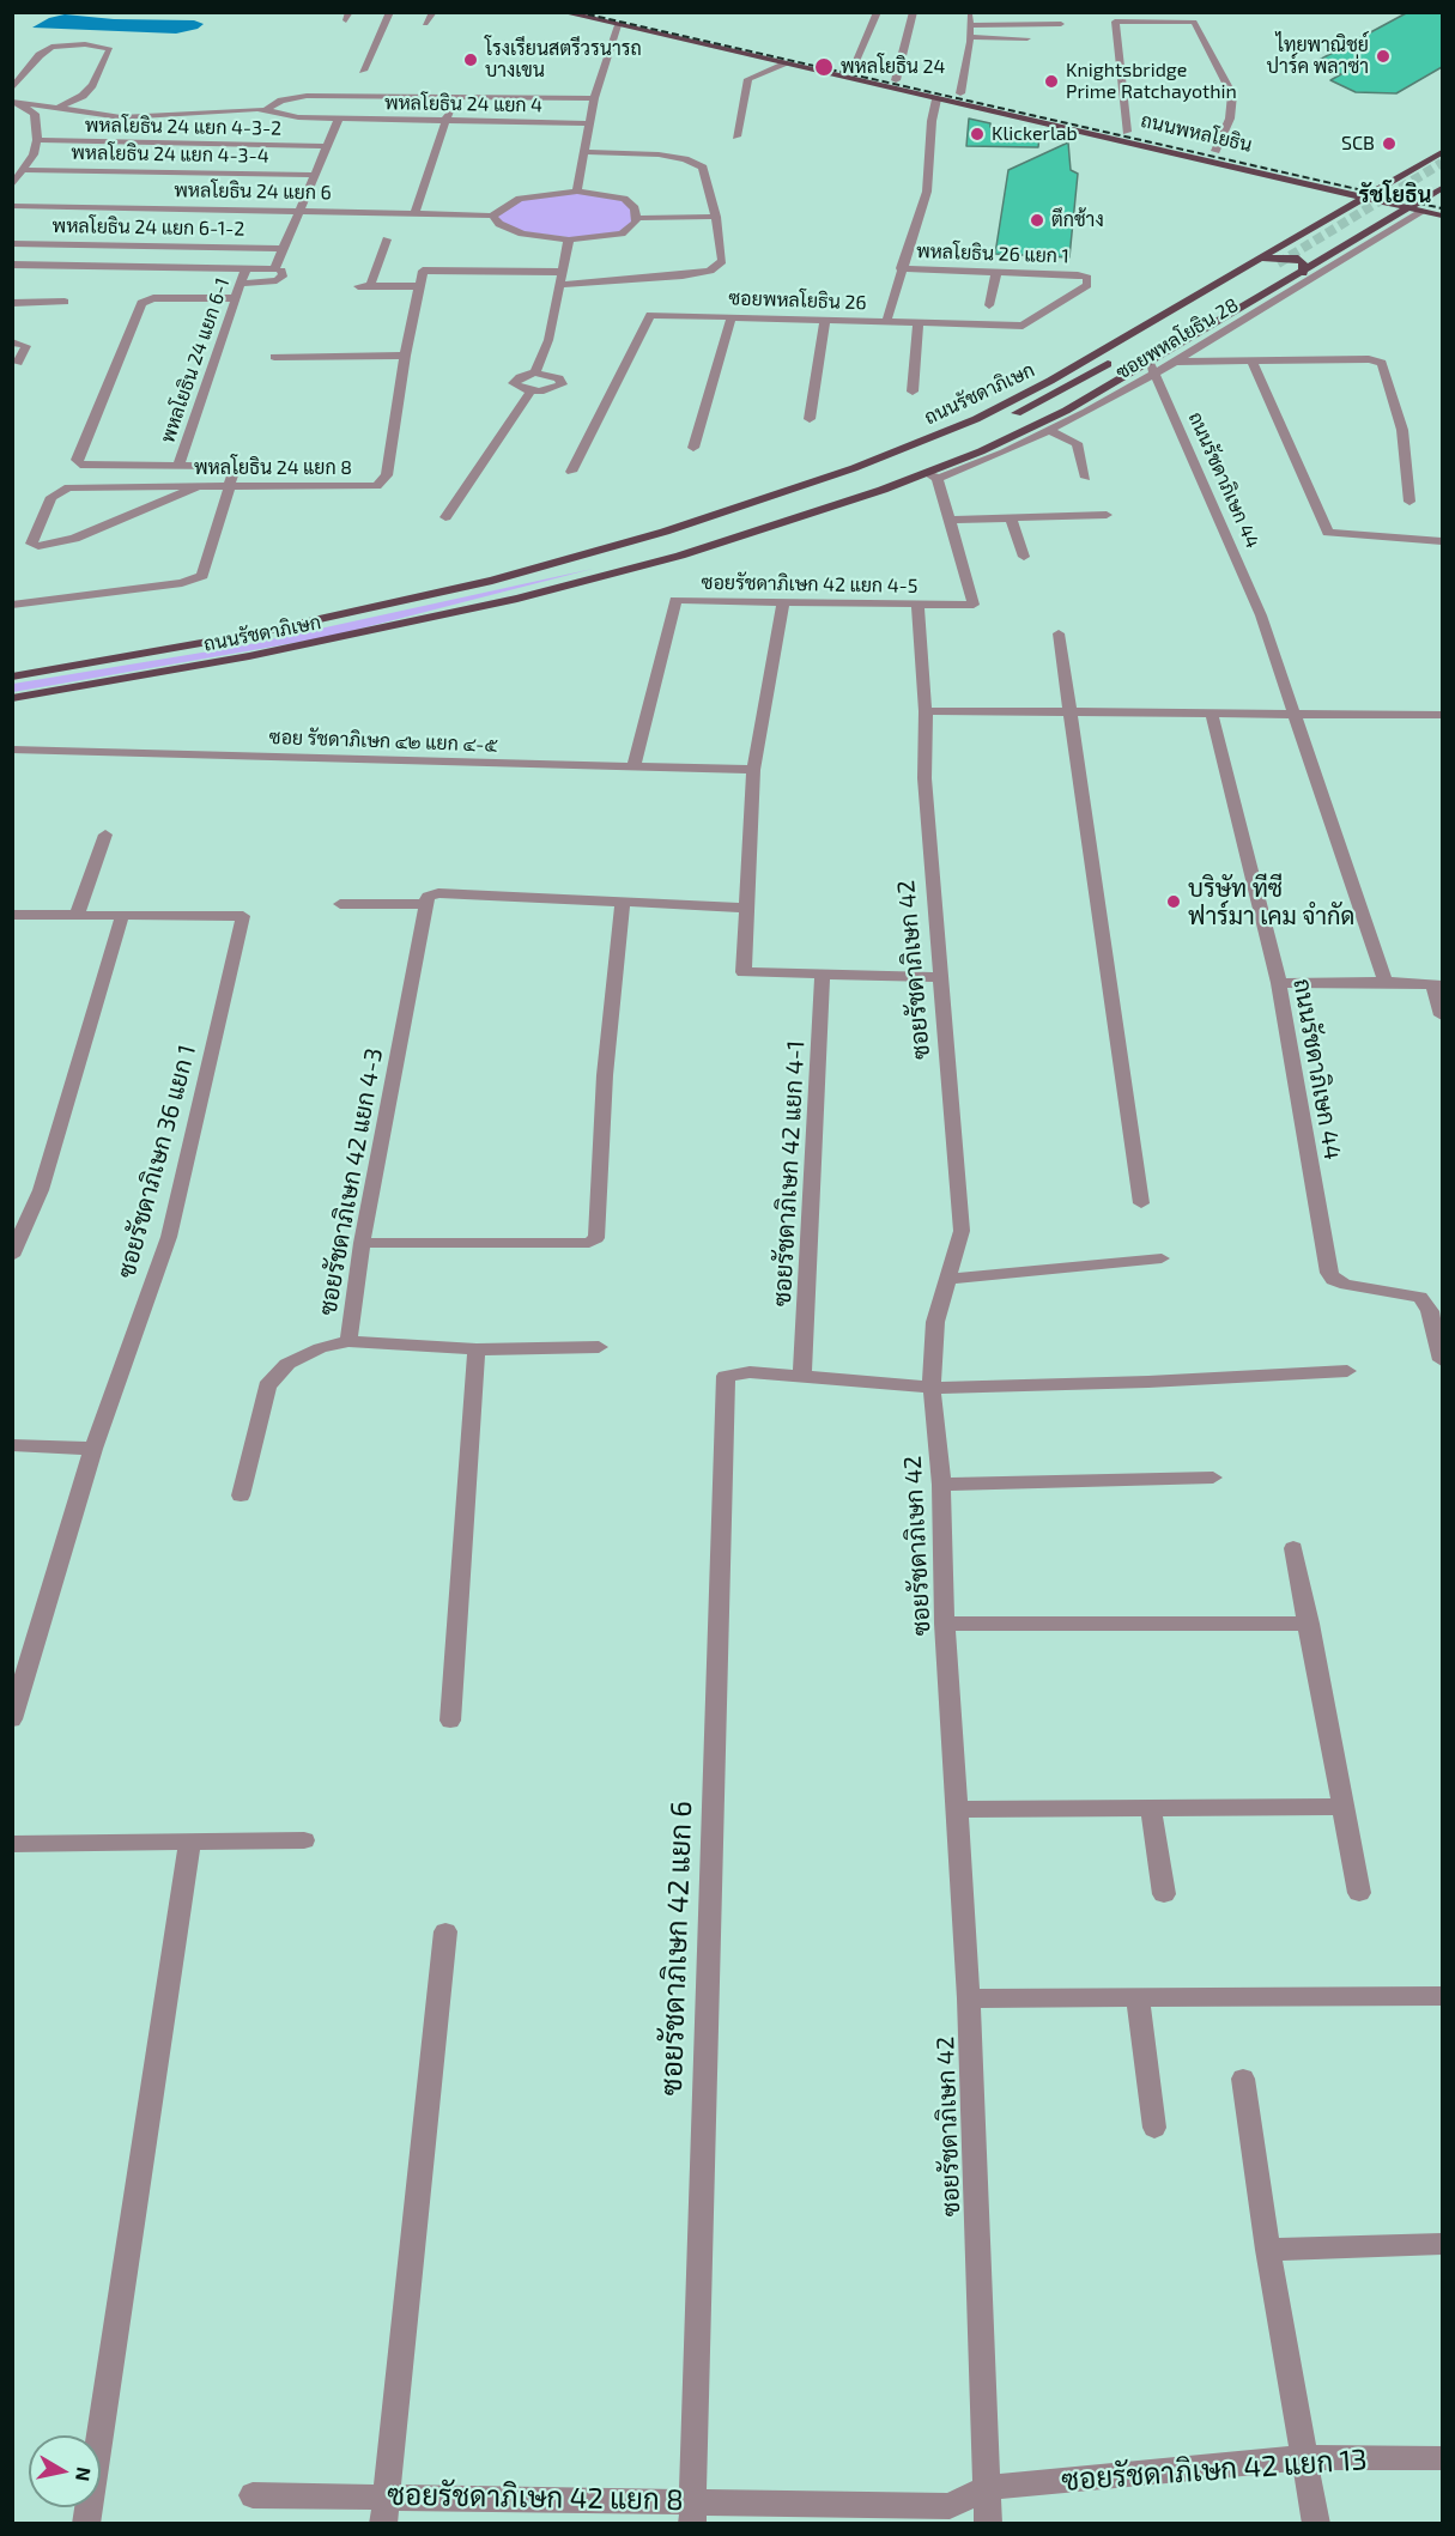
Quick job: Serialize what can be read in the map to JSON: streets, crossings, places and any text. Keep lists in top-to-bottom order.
{
  "streets": {
    "main road": ["ถนนพหลโยธิน", "ถนนรัชดาภิเษก"],
    "street": [
      "พหลโยธิน 24 แยก 4",
      "พหลโยธิน 24 แยก 4-3-2",
      "พหลโยธิน 24 แยก 4-3-4",
      "พหลโยธิน 24 แยก 6",
      "พหลโยธิน 24 แยก 6-1-2",
      "พหลโยธิน 26 แยก 1",
      "ซอยพหลโยธิน 26",
      "ซอยพหลโยธิน 28",
      "พหลโยธิน 24 แยก 6-1",
      "พหลโยธิน 24 แยก 8",
      "ถนนรัชดาภิเษก 44",
      "ซอยรัชดาภิเษก 42 แยก 4-5",
      "ซอย รัชดาภิเษก ๔๒ แยก ๔-๕",
      "ซอยรัชดาภิเษก 42",
      "ซอยรัชดาภิเษก 36 แยก 1",
      "ซอยรัชดาภิเษก 42 แยก 4-1",
      "ซอยรัชดาภิเษก 42 แยก 4-3",
      "ซอยรัชดาภิเษก 42 แยก 6",
      "ซอยรัชดาภิเษก 42 แยก 13",
      "ซอยรัชดาภิเษก 42 แยก 8"
    ]
  },
  "crossings": [
    ["ถนนพหลโยธิน", "ซอยพหลโยธิน 26"],
    ["ถนนพหลโยธิน", "ซอยพหลโยธิน 28"],
    ["ถนนพหลโยธิน", "ถนนรัชดาภิเษก"],
    ["พหลโยธิน 26 แยก 1", "ซอยพหลโยธิน 26"],
    ["ซอยพหลโยธิน 28", "ถนนรัชดาภิเษก"],
    ["ซอยพหลโยธิน 28", "ถนนรัชดาภิเษก 44"],
    ["ซอยพหลโยธิน 28", "ซอยรัชดาภิเษก 42 แยก 4-5"],
    ["ถนนรัชดาภิเษก", "ถนนรัชดาภิเษก 44"],
    ["ถนนรัชดาภิเษก", "ซอยรัชดาภิเษก 42 แยก 4-5"],
    ["ซอยรัชดาภิเษก 42 แยก 4-5", "ซอย รัชดาภิเษก ๔๒ แยก ๔-๕"],
    ["ซอยรัชดาภิเษก 42 แยก 4-5", "ซอยรัชดาภิเษก 42"],
    ["ซอยรัชดาภิเษก 42", "ซอยรัชดาภิเษก 42 แยก 13"],
    ["ซอยรัชดาภิเษก 42", "ซอยรัชดาภิเษก 42 แยก 8"],
    ["ซอยรัชดาภิเษก 42 แยก 4-1", "ซอยรัชดาภิเษก 42 แยก 6"],
    ["ซอยรัชดาภิเษก 42 แยก 6", "ซอยรัชดาภิเษก 42 แยก 8"],
    ["ซอยรัชดาภิเษก 42 แยก 13", "ซอยรัชดาภิเษก 42 แยก 8"]
  ],
  "districts": ["รัชโยธิน"],
  "places": [
    "ไทยพาณิชย์ ปาร์ค พลาซ่า",
    "โรงเรียนสตรีวรนารถ บางเขน",
    "พหลโยธิน 24",
    "Knightsbridge Prime Ratchayothin",
    "Klickerlab",
    "SCB",
    "ตึกช้าง",
    "บริษัท ทีซี ฟาร์มา เคม จำกัด"
  ],
  "north": "right"
}
